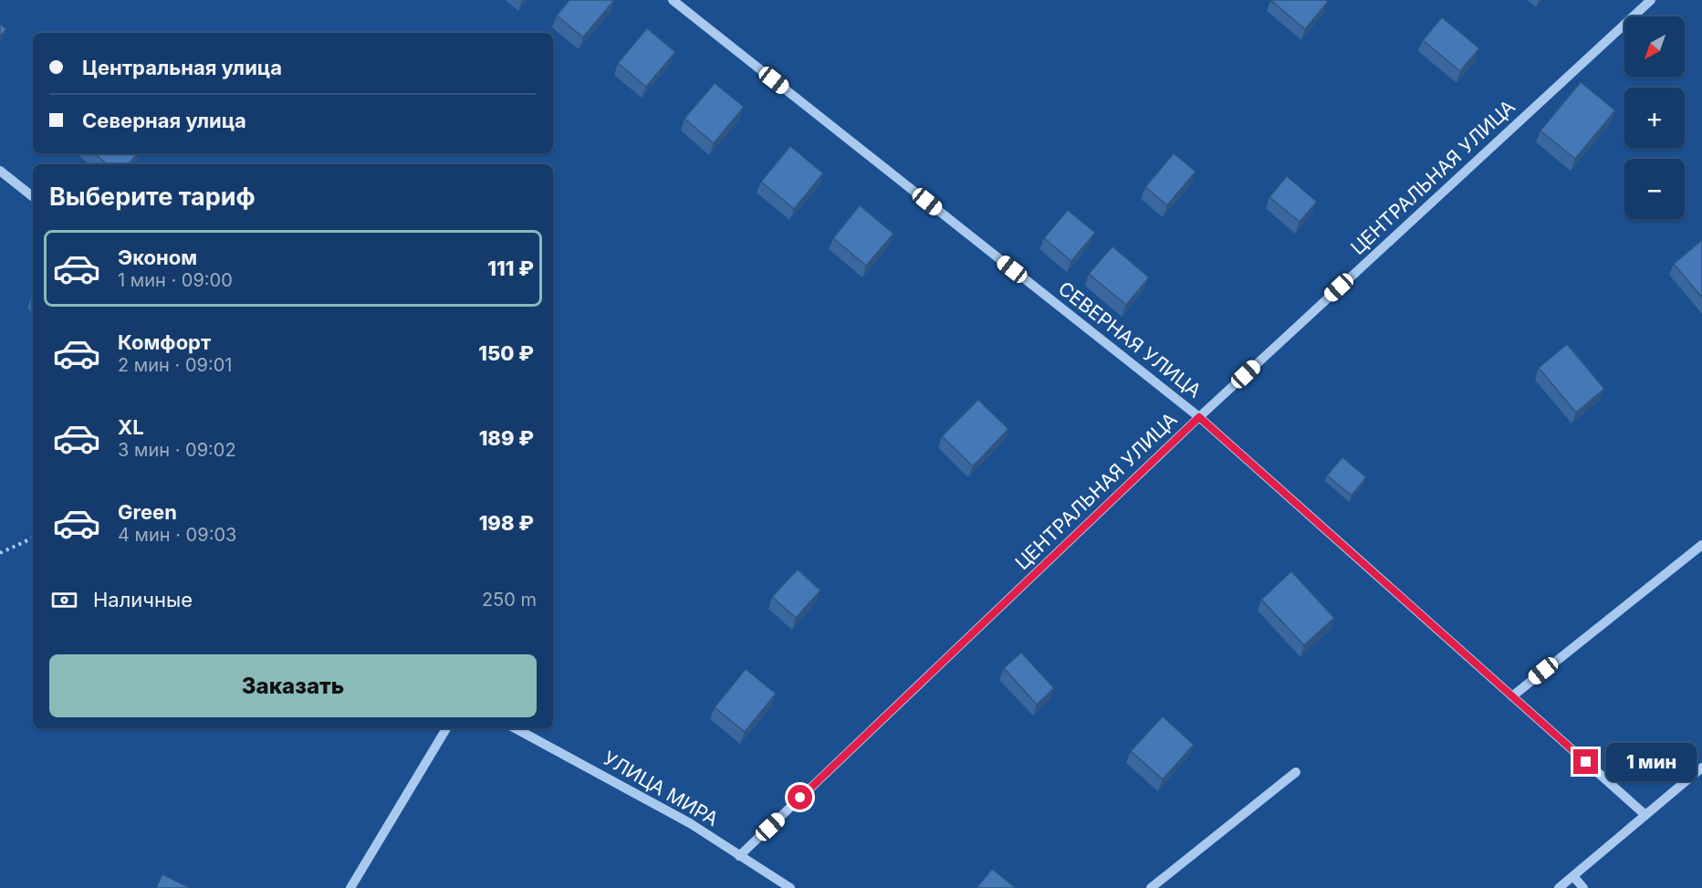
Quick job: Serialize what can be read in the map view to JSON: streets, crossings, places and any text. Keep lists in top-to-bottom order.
{
  "streets": {
    "street": ["ЦЕНТРАЛЬНАЯ УЛИЦА", "СЕВЕРНАЯ УЛИЦА", "УЛИЦА МИРА"]
  },
  "crossings": [
    ["ЦЕНТРАЛЬНАЯ УЛИЦА", "СЕВЕРНАЯ УЛИЦА"],
    ["ЦЕНТРАЛЬНАЯ УЛИЦА", "УЛИЦА МИРА"]
  ],
  "north": "bottom left",
  "page": {
    "map_buttons": ["+", "−"],
    "banner": ["Центральная улица", "Северная улица"],
    "heading": "Выберите тариф",
    "list": [
      {
        "name": "Эконом",
        "note": "1 мин · 09:00",
        "value": "111 ₽"
      },
      {
        "name": "Комфорт",
        "note": "2 мин · 09:01",
        "value": "150 ₽"
      },
      {
        "name": "XL",
        "note": "3 мин · 09:02",
        "value": "189 ₽"
      },
      {
        "name": "Green",
        "note": "4 мин · 09:03",
        "value": "198 ₽"
      }
    ],
    "pay": ["Наличные", "250 m"],
    "buttons": "Заказать",
    "bubble": "1 мин"
  }
}
